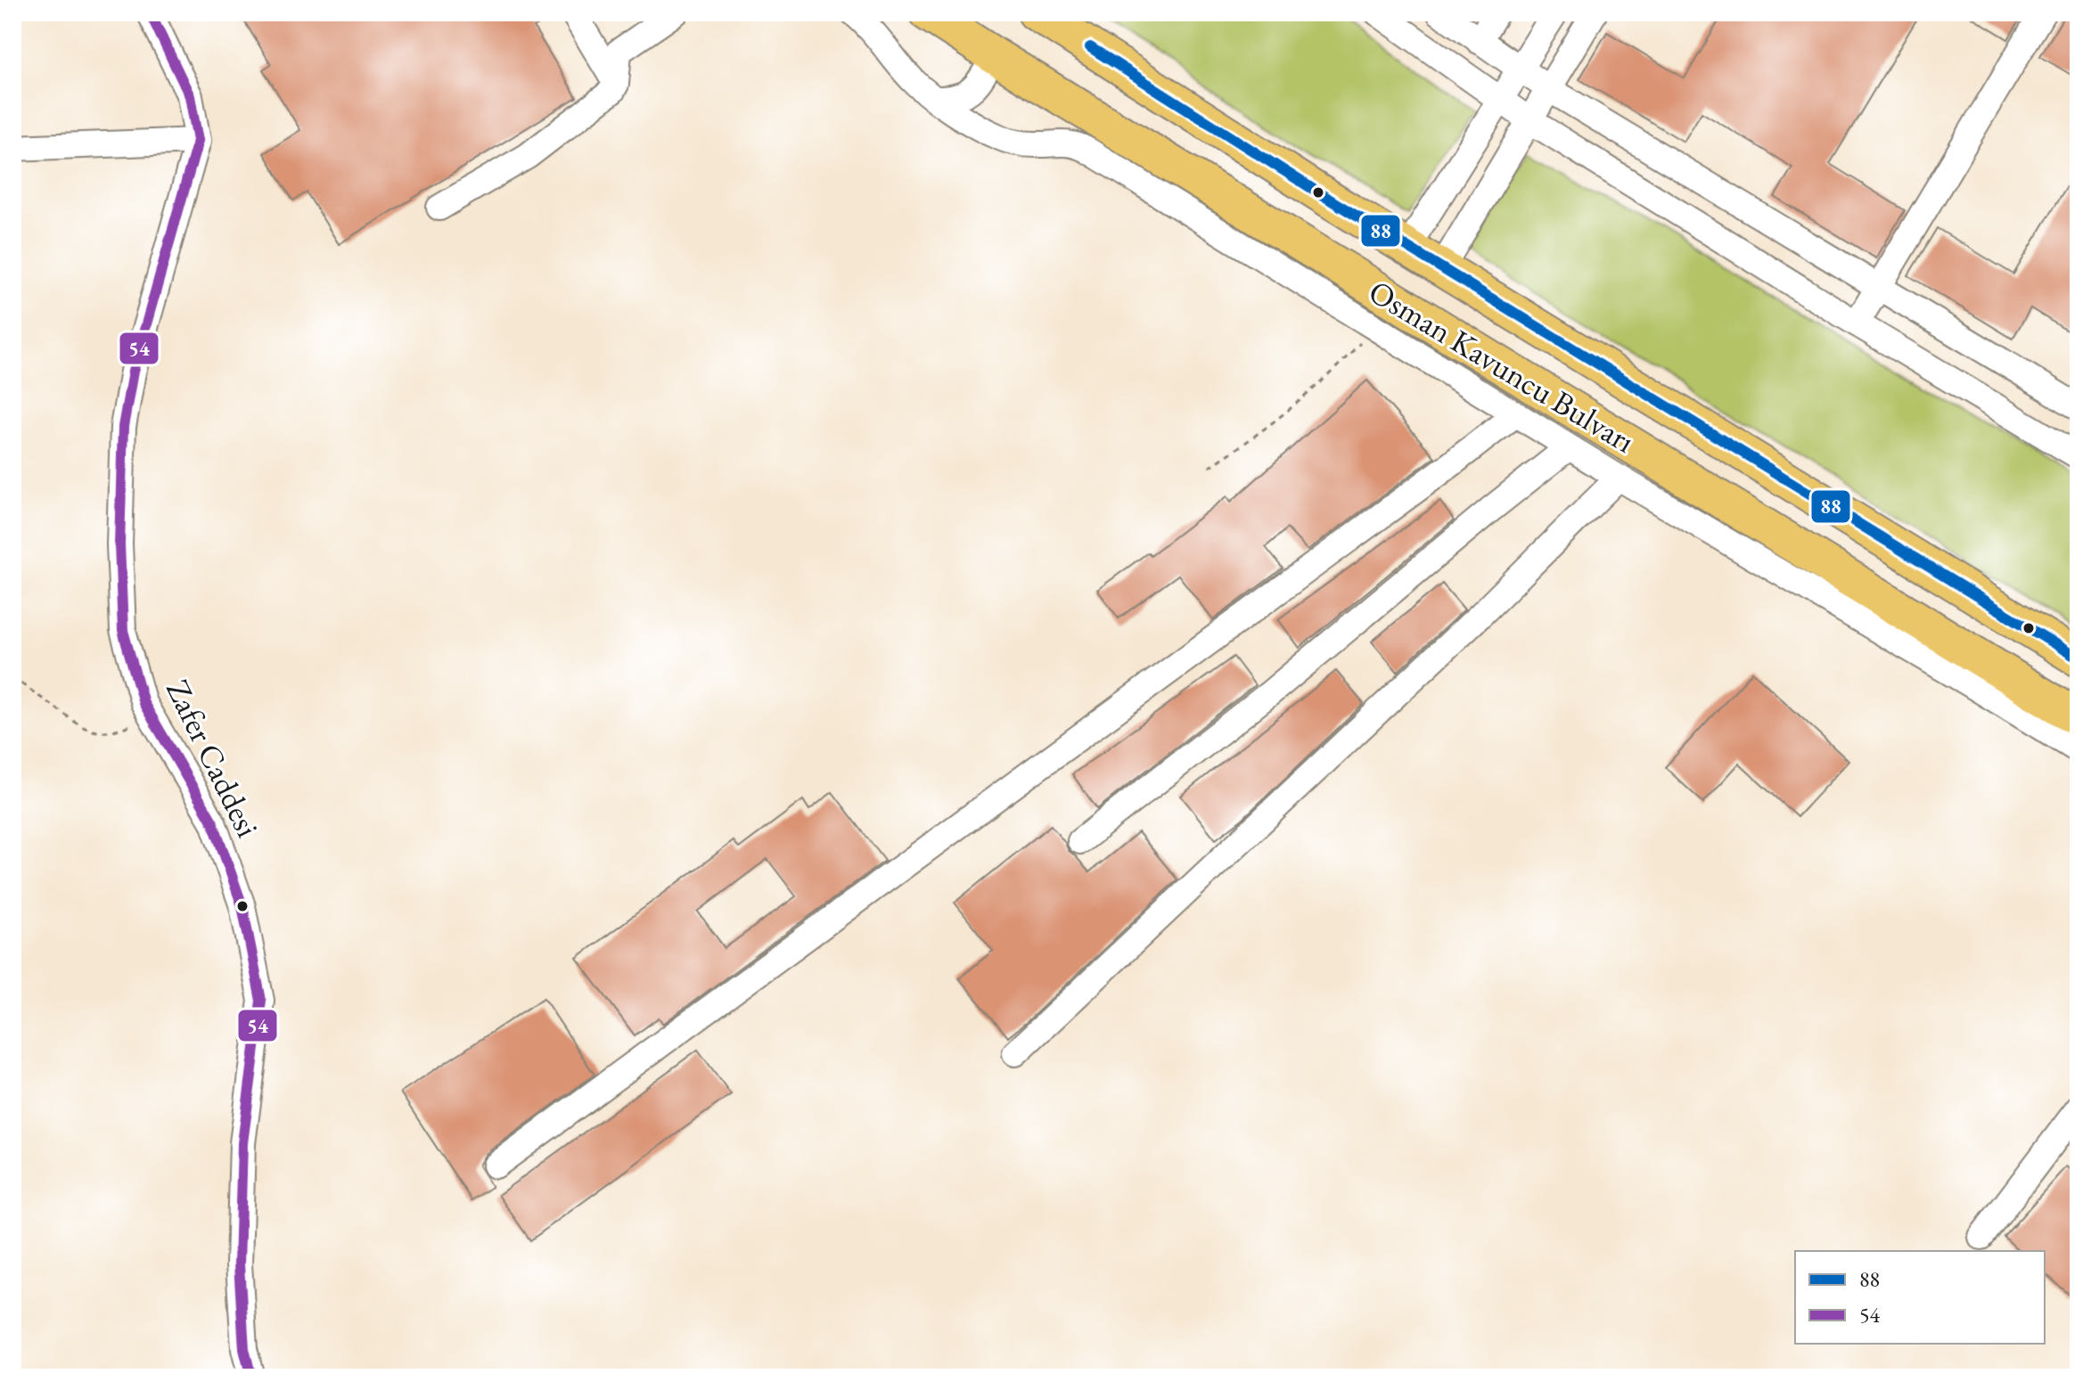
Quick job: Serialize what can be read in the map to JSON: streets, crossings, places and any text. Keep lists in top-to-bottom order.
{
  "streets": {
    "highway": ["Osman Kavuncu Bulvarı"],
    "street": ["Zafer Caddesi"]
  },
  "lines": ["transit line 54", "transit line 88"],
  "legend": ["88", "54"]
}
